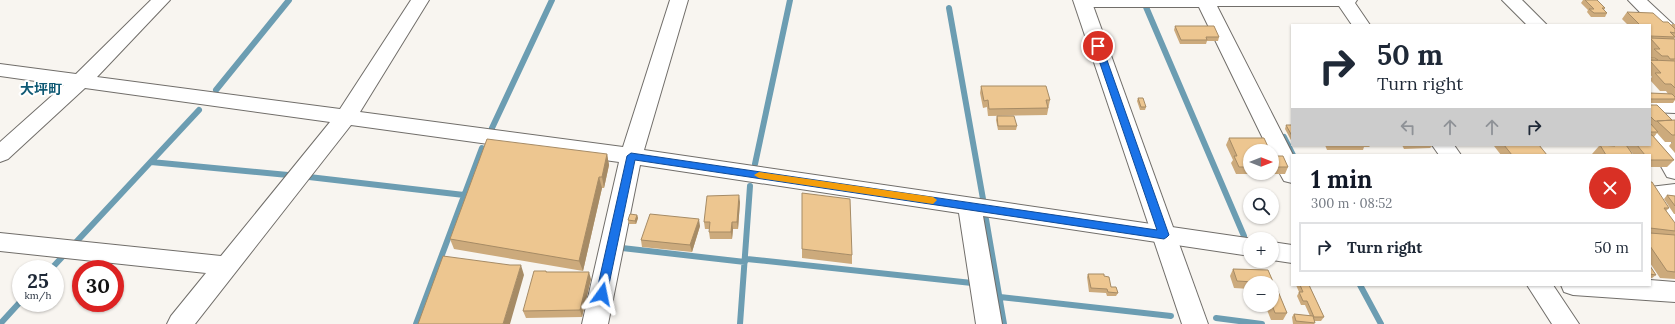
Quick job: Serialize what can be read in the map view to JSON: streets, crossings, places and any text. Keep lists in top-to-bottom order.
{
  "districts": ["大坪町"],
  "north": "right",
  "page": {
    "turn": ["50 m", "Turn right"],
    "map_buttons": ["+", "−"],
    "heading": ["1 min", "300 m · 08:52"],
    "list": [
      {
        "name": "Turn right",
        "value": "50 m"
      }
    ],
    "speed": "25 km/h",
    "limit": "30"
  }
}
